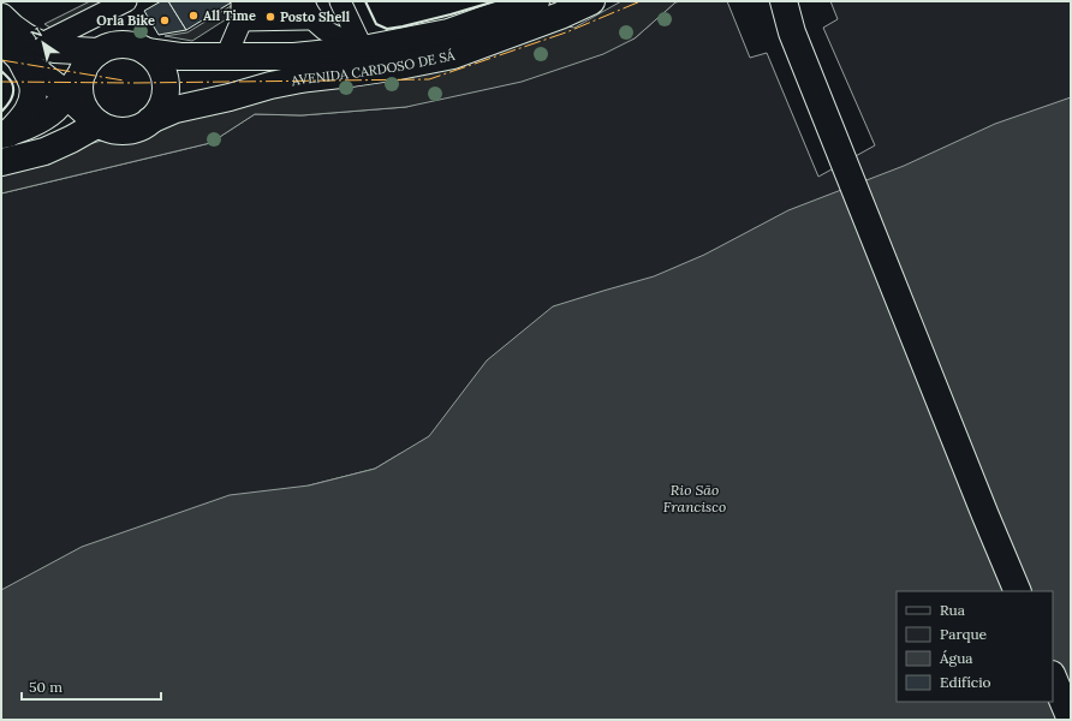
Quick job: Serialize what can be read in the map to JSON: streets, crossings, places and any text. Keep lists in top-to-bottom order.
{
  "streets": {
    "main road": ["AVENIDA CARDOSO DE SÁ"]
  },
  "water": ["Rio São Francisco"],
  "places": ["All Time", "Posto Shell", "Orla Bike"],
  "legend": [
    "Rua",
    "Parque",
    "Água",
    "Edifício"
  ],
  "scale_bar": "50 m",
  "north": "top left"
}
